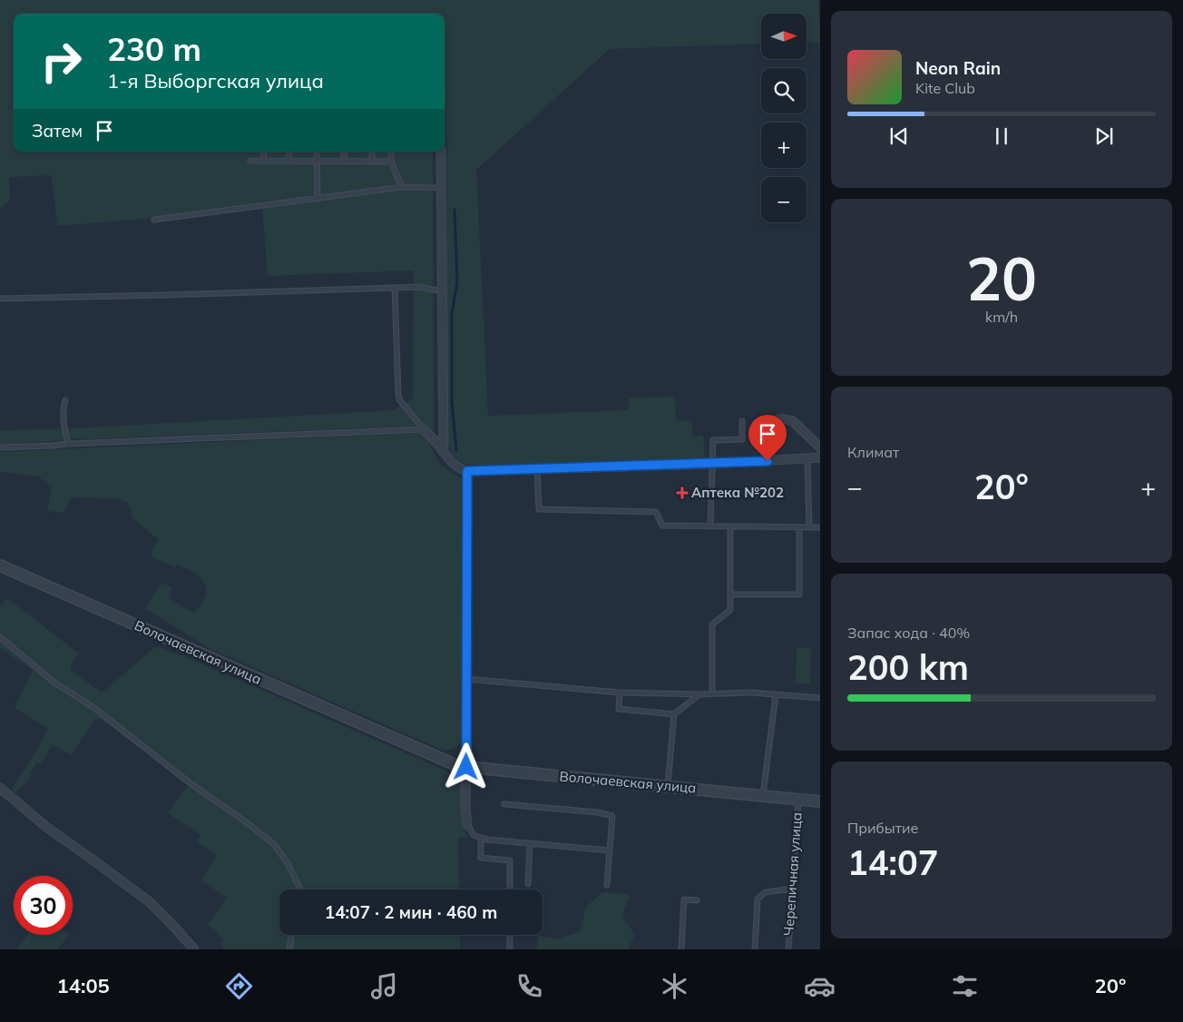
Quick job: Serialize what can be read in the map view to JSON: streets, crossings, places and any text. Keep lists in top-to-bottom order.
{
  "streets": {
    "street": ["Волочаевская улица"],
    "lane": ["Черепичная улица"]
  },
  "crossings": [
    ["Волочаевская улица", "Черепичная улица"]
  ],
  "places": {
    "health": ["Аптека №202"]
  },
  "north": "right",
  "page": {
    "map_buttons": ["+", "−"],
    "turn": ["230 m", "1-я Выборгская улица"],
    "song": ["Neon Rain", "Kite Club"],
    "then": "Затем",
    "tile": [
      ["20", "km/h"],
      "Климат",
      ["Запас хода · 40%", "200 km"],
      ["Прибытие", "14:07"]
    ],
    "heat": ["−", "20°", "+"],
    "limit": "30",
    "trip": "14:07 · 2 мин · 460 m",
    "tabs": ["14:05", "20°"]
  }
}
